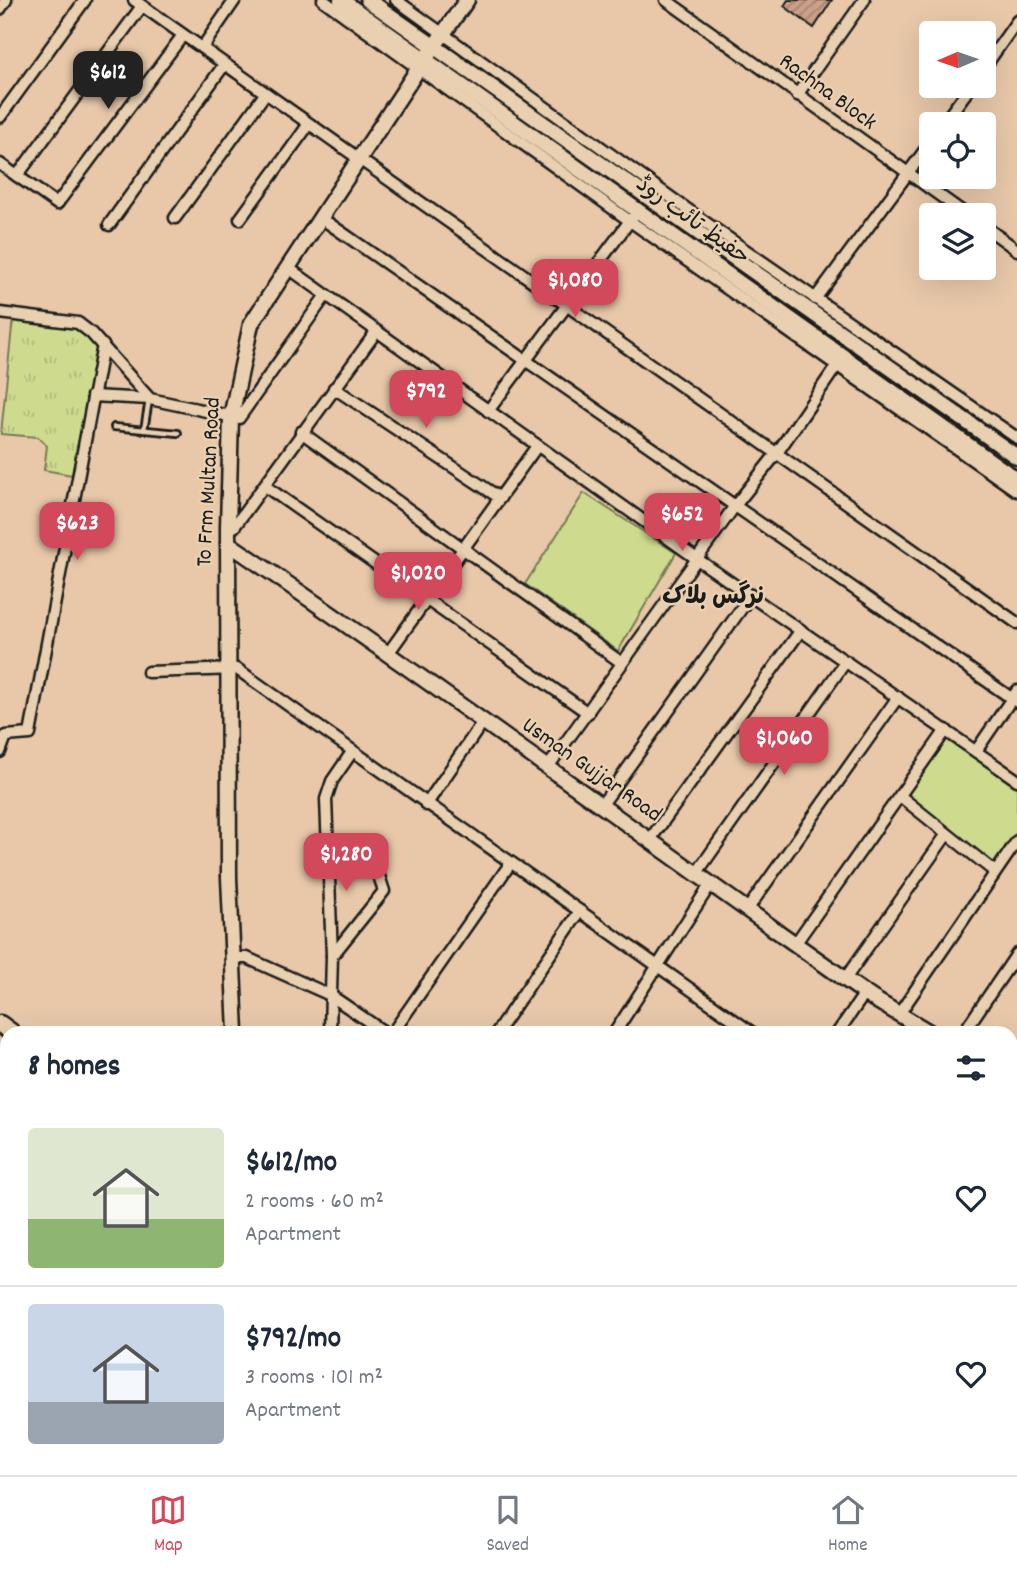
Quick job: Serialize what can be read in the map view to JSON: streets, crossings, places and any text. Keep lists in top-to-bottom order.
{
  "streets": {
    "street": [
      "Rachna Block",
      "حفیظ تائب روڈ",
      "To Frm Multan Road",
      "Usman Gujjar Road"
    ]
  },
  "crossings": [
    ["حفیظ تائب روڈ", "To Frm Multan Road"],
    ["To Frm Multan Road", "Usman Gujjar Road"]
  ],
  "districts": ["نرگس بلاک"],
  "north": "left",
  "page": {
    "price": [
      "$612",
      "$1,080",
      "$792",
      "$652",
      "$623",
      "$1,020",
      "$1,060",
      "$1,280"
    ],
    "heading": "8 homes",
    "list": [
      {
        "name": "$612/mo",
        "note": "2 rooms · 60 m² · Apartment"
      },
      {
        "name": "$792/mo",
        "note": "3 rooms · 101 m² · Apartment"
      }
    ],
    "tabs": ["Map", "Saved", "Home"]
  }
}
